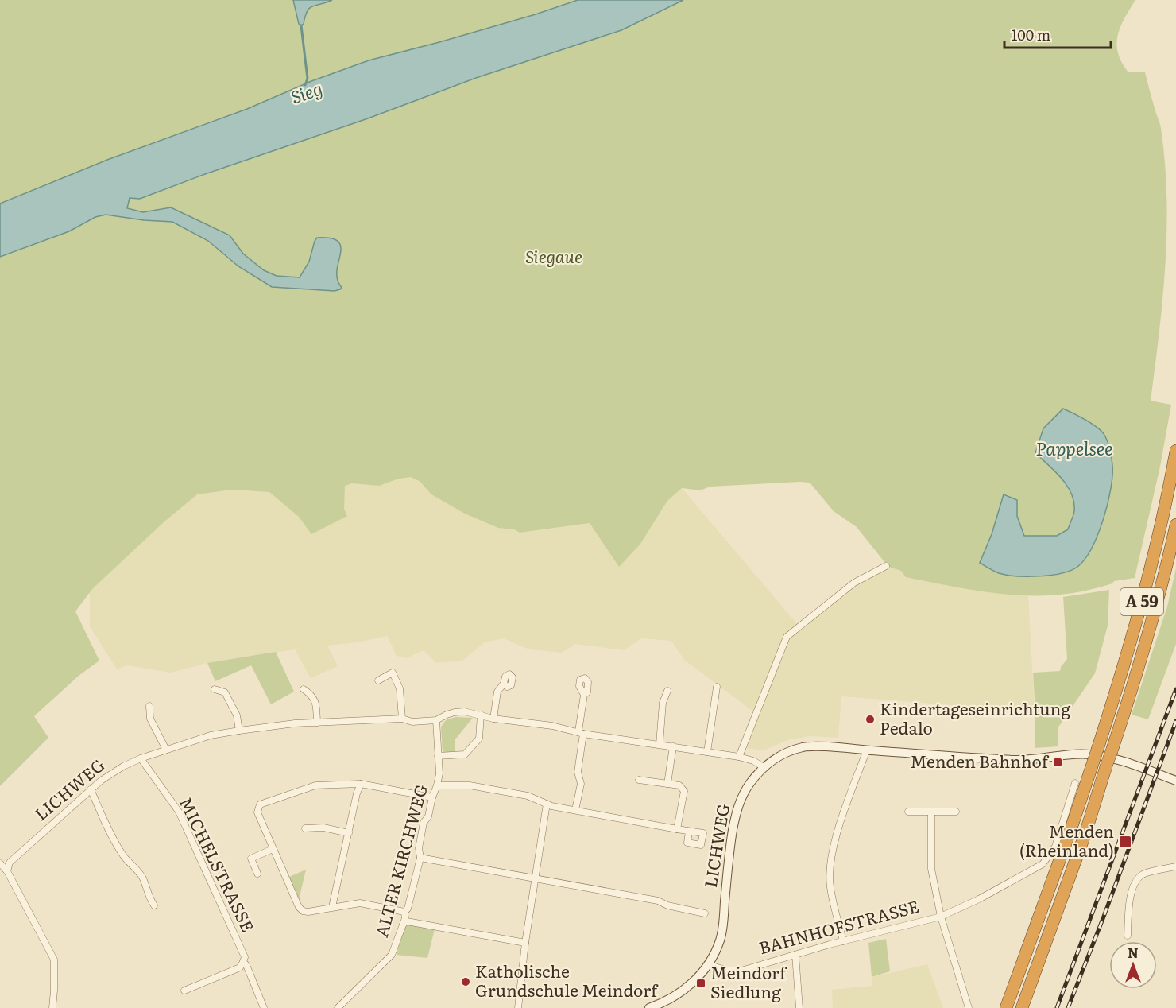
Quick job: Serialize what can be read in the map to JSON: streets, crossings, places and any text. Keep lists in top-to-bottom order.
{
  "streets": {
    "highway": ["A 59"],
    "main road": ["LICHWEG"],
    "street": ["ALTER KIRCHWEG", "MICHELSTRASSE", "BAHNHOFSTRASSE"]
  },
  "crossings": [
    ["LICHWEG", "ALTER KIRCHWEG"],
    ["LICHWEG", "MICHELSTRASSE"],
    ["LICHWEG", "BAHNHOFSTRASSE"]
  ],
  "water": ["Sieg", "Pappelsee"],
  "parks": ["Siegaue"],
  "places": {
    "other": ["Kindertageseinrichtung Pedalo", "Katholische Grundschule Meindorf"],
    "transit": ["Menden Bahnhof", "Menden (Rheinland)", "Meindorf Siedlung"]
  },
  "scale_bar": "100 m",
  "north": "top"
}
